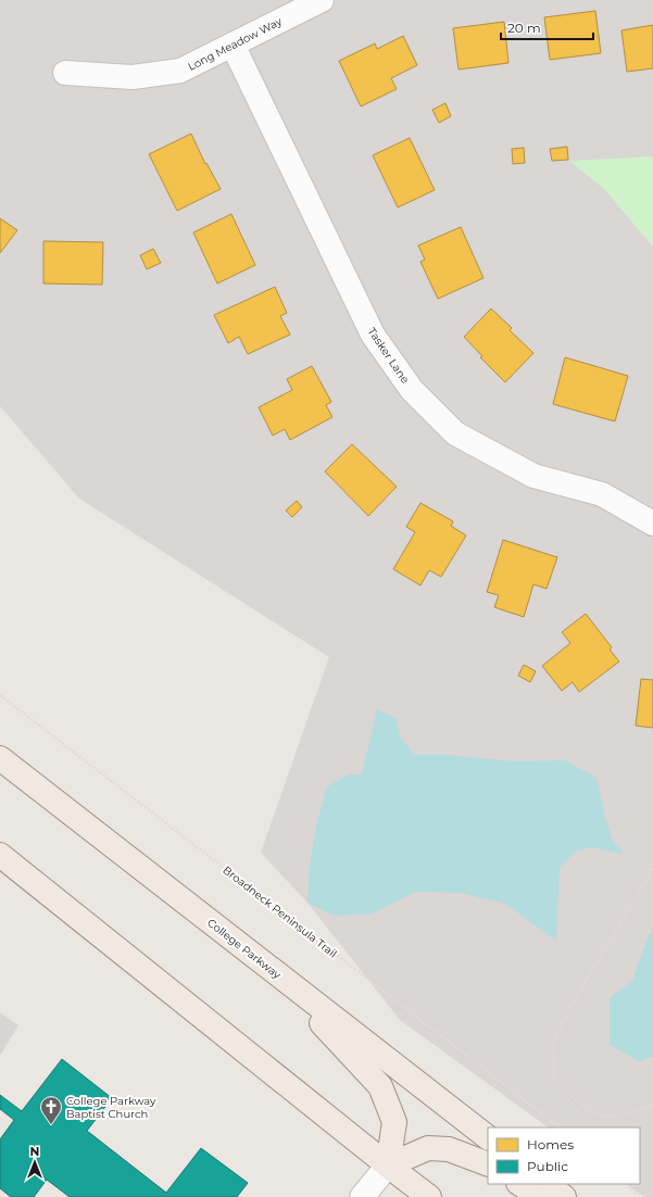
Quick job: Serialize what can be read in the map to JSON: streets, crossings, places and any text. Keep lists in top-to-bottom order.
{
  "streets": {
    "main road": ["College Parkway"],
    "street": ["Long Meadow Way", "Tasker Lane"],
    "path": ["Broadneck Peninsula Trail"]
  },
  "crossings": [
    ["Long Meadow Way", "Tasker Lane"]
  ],
  "places": {
    "church": ["College Parkway Baptist Church"]
  },
  "legend": ["Homes", "Public"],
  "scale_bar": "20 m",
  "north": "top"
}
